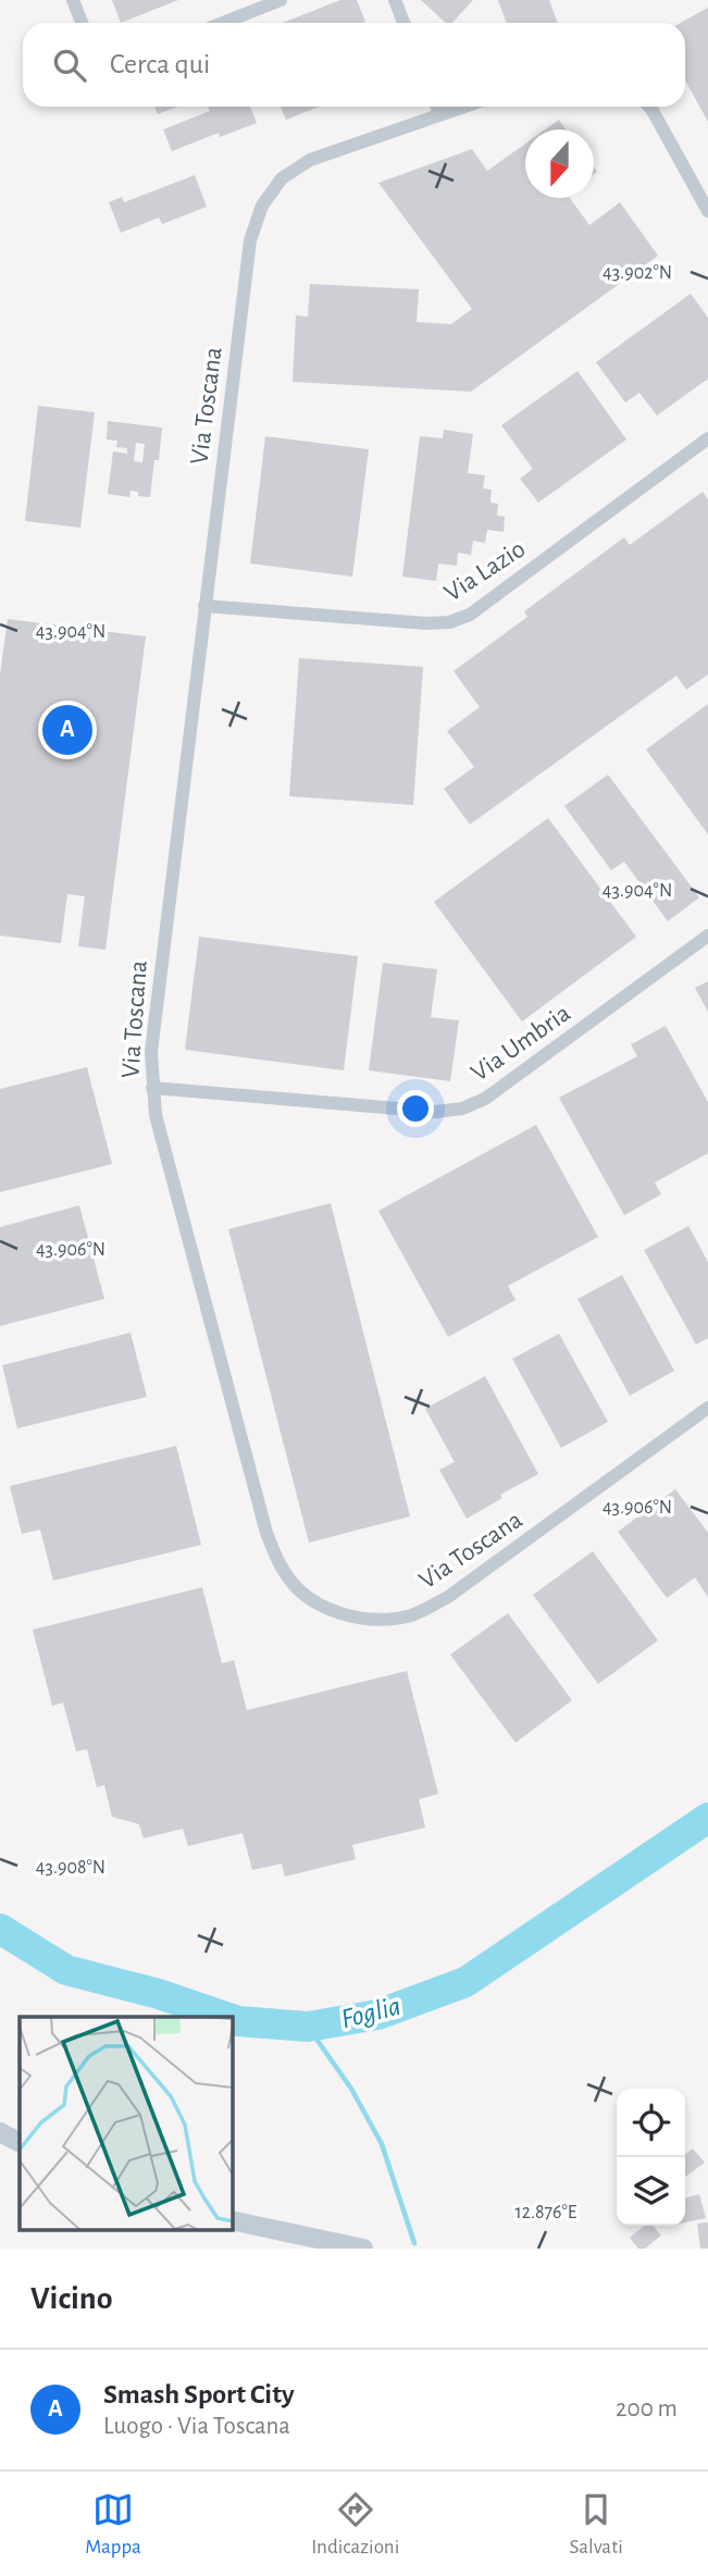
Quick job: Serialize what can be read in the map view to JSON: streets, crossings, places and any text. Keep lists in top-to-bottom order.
{
  "streets": {
    "street": ["Via Toscana", "Via Lazio", "Via Umbria"]
  },
  "crossings": [
    ["Via Toscana", "Via Lazio"],
    ["Via Toscana", "Via Umbria"]
  ],
  "water": ["Foglia"],
  "north": "bottom",
  "page": {
    "search": "Cerca qui",
    "pins": "A",
    "heading": "Vicino",
    "list": [
      {
        "mark": "A",
        "name": "Smash Sport City",
        "note": "Luogo · Via Toscana",
        "value": "200 m"
      }
    ],
    "nav": ["Mappa", "Indicazioni", "Salvati"]
  },
  "coordinates": [
    "43.902°N",
    "43.904°N",
    "43.906°N",
    "43.908°N",
    "12.876°E"
  ]
}
